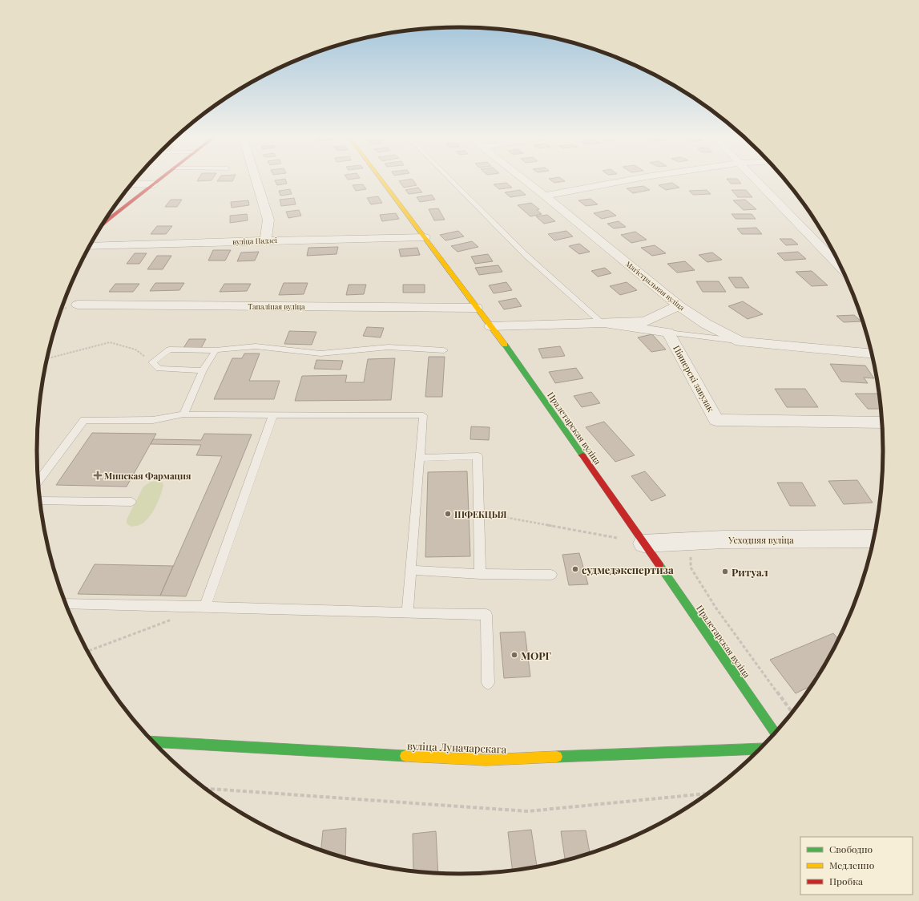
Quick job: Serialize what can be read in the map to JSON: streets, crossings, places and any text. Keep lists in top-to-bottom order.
{
  "streets": {
    "street": [
      "вуліца Надзеі",
      "Магістральная вуліца",
      "Тапаліная вуліца",
      "Піянерскі завулак",
      "Пралетарская вуліца",
      "Усходняя вуліца",
      "вуліца Луначарскага"
    ]
  },
  "crossings": [
    ["вуліца Надзеі", "Пралетарская вуліца"],
    ["Тапаліная вуліца", "Пралетарская вуліца"],
    ["Пралетарская вуліца", "Усходняя вуліца"]
  ],
  "places": {
    "health": ["Минская Фармация"],
    "other": [
      "ІНФЕКЦЫЯ",
      "судмедэкспертиза",
      "Ритуал",
      "МОРГ"
    ]
  },
  "legend": ["Свободно", "Медленно", "Пробка"]
}
